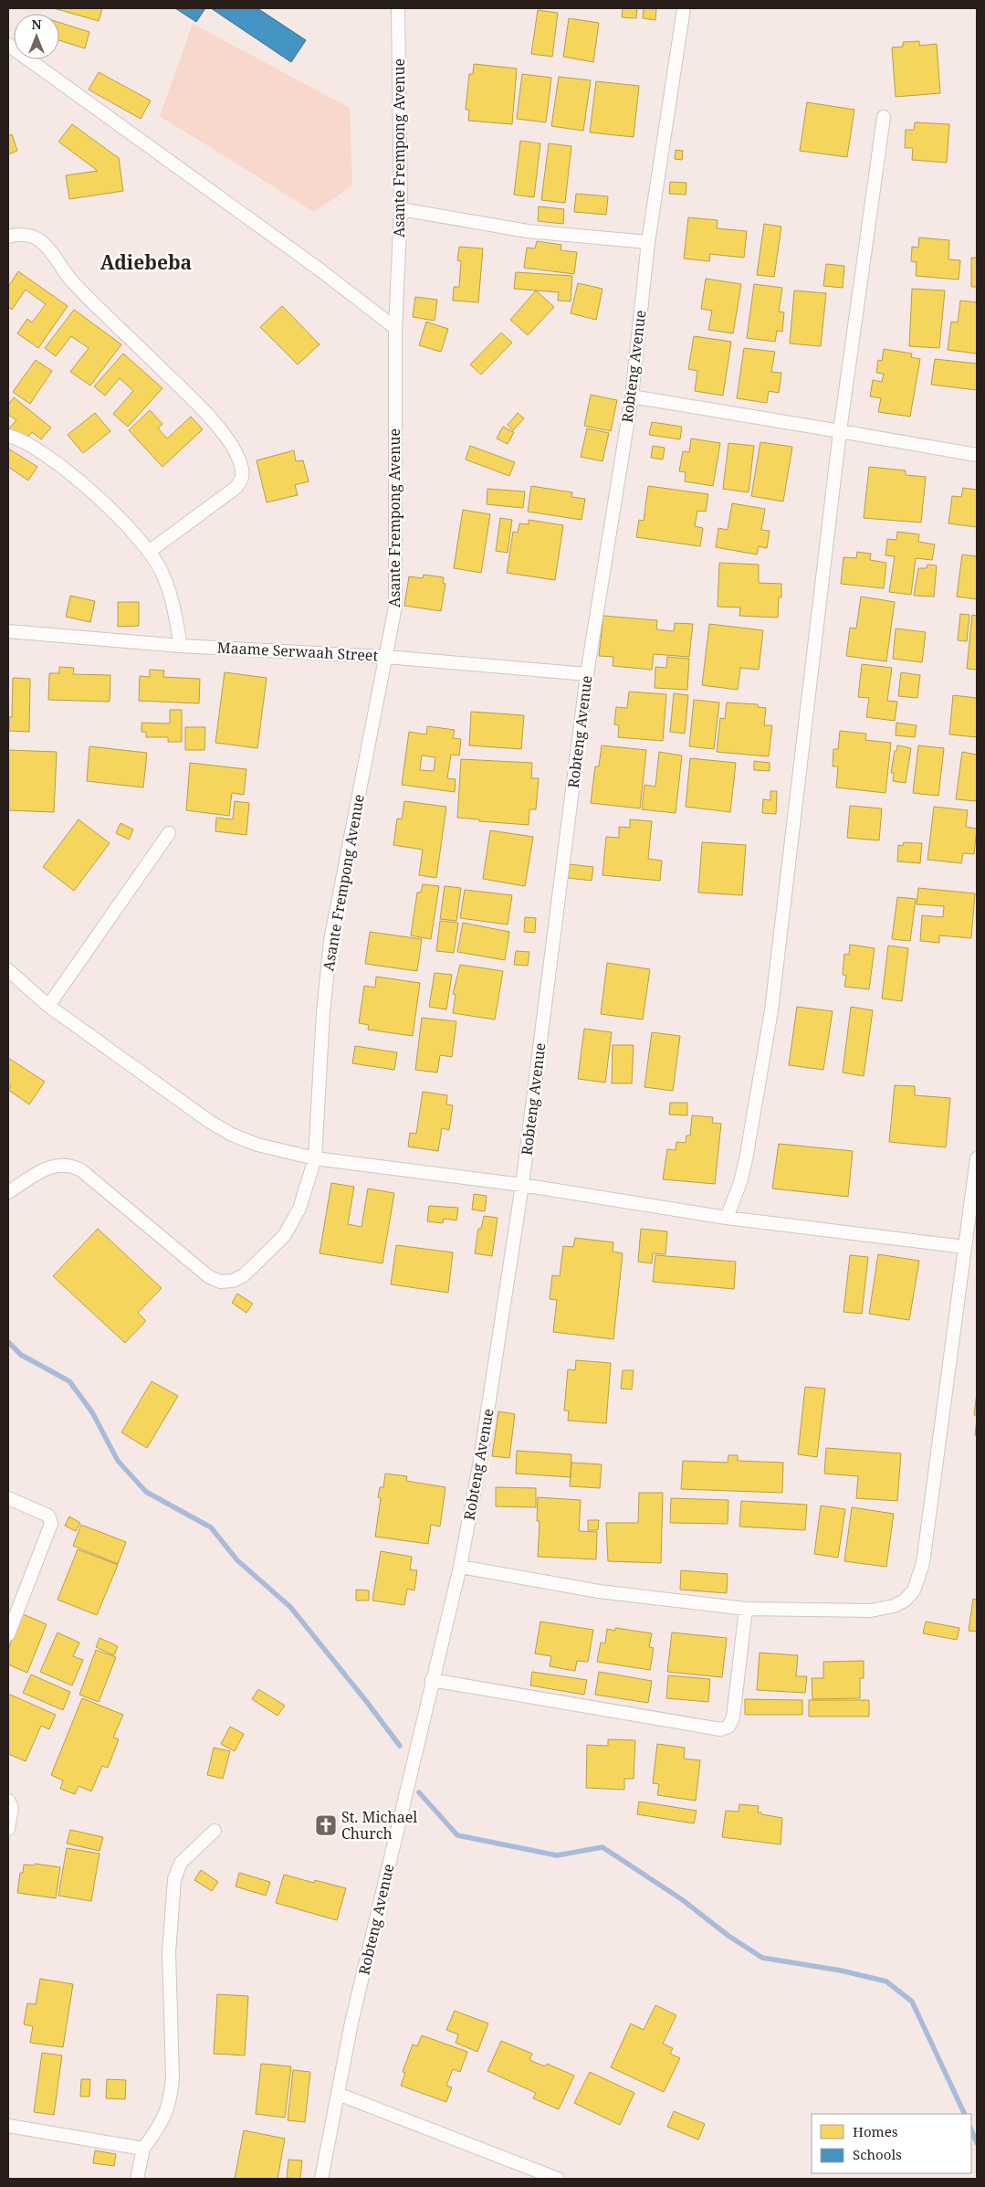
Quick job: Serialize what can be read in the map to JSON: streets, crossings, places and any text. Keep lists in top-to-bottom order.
{
  "streets": {
    "street": ["Asante Frempong Avenue", "Robteng Avenue", "Maame Serwaah Street"]
  },
  "crossings": [
    ["Asante Frempong Avenue", "Maame Serwaah Street"],
    ["Robteng Avenue", "Maame Serwaah Street"]
  ],
  "districts": ["Adiebeba"],
  "places": {
    "church": ["St. Michael Church"]
  },
  "legend": ["Homes", "Schools"],
  "north": "top"
}
